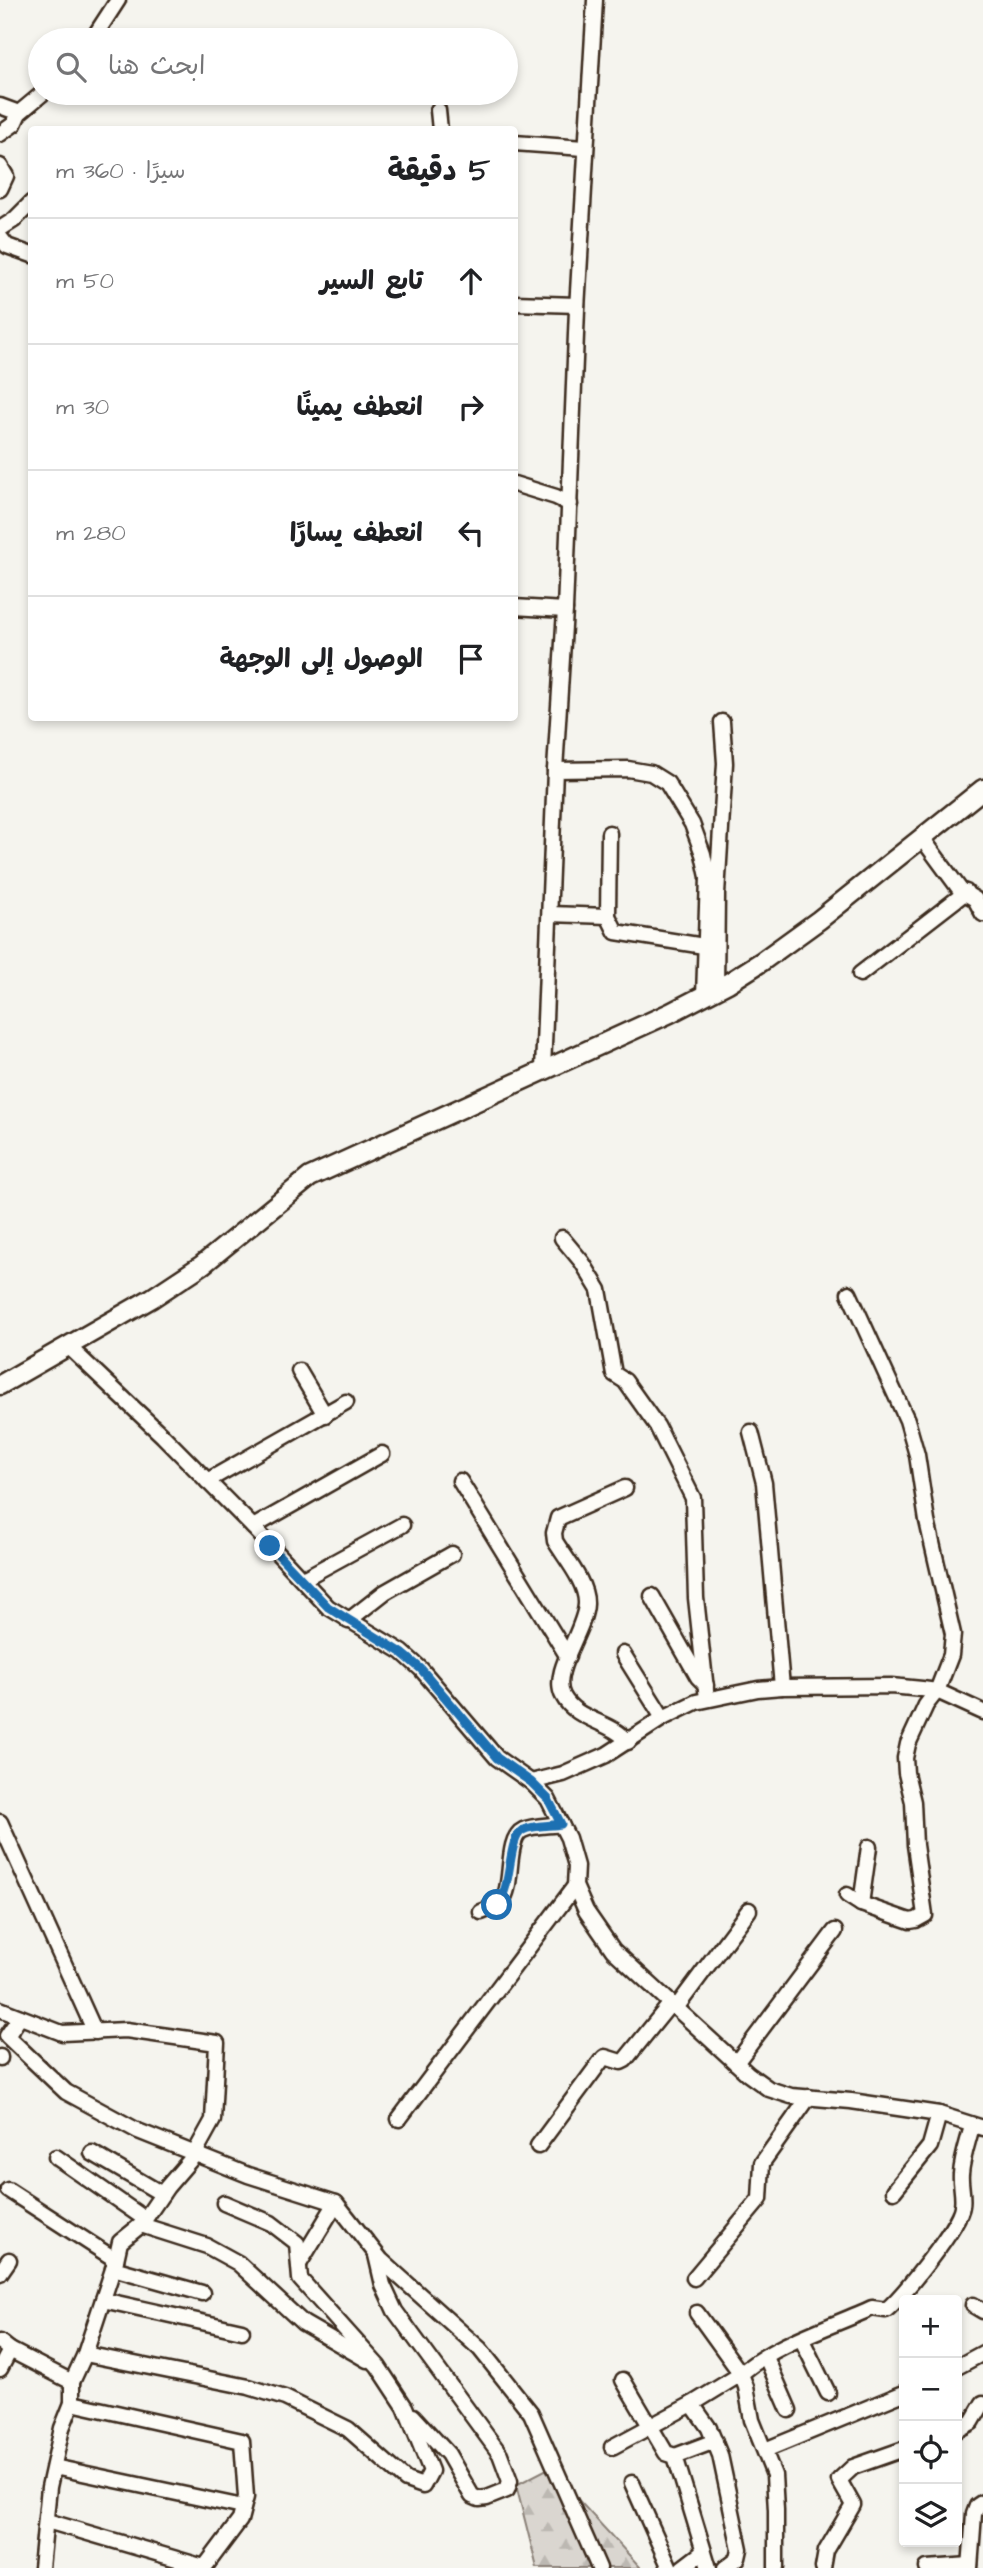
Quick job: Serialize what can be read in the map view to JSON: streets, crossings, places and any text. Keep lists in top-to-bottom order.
{
  "page": {
    "search": "ابحث هنا",
    "heading": ["5 دقيقة", "سيرًا · 360 m"],
    "list": [
      ["تابع السير", "50 m"],
      ["انعطف يمينًا", "30 m"],
      ["انعطف يسارًا", "280 m"],
      "الوصول إلى الوجهة"
    ],
    "map_buttons": ["+", "−"]
  }
}
